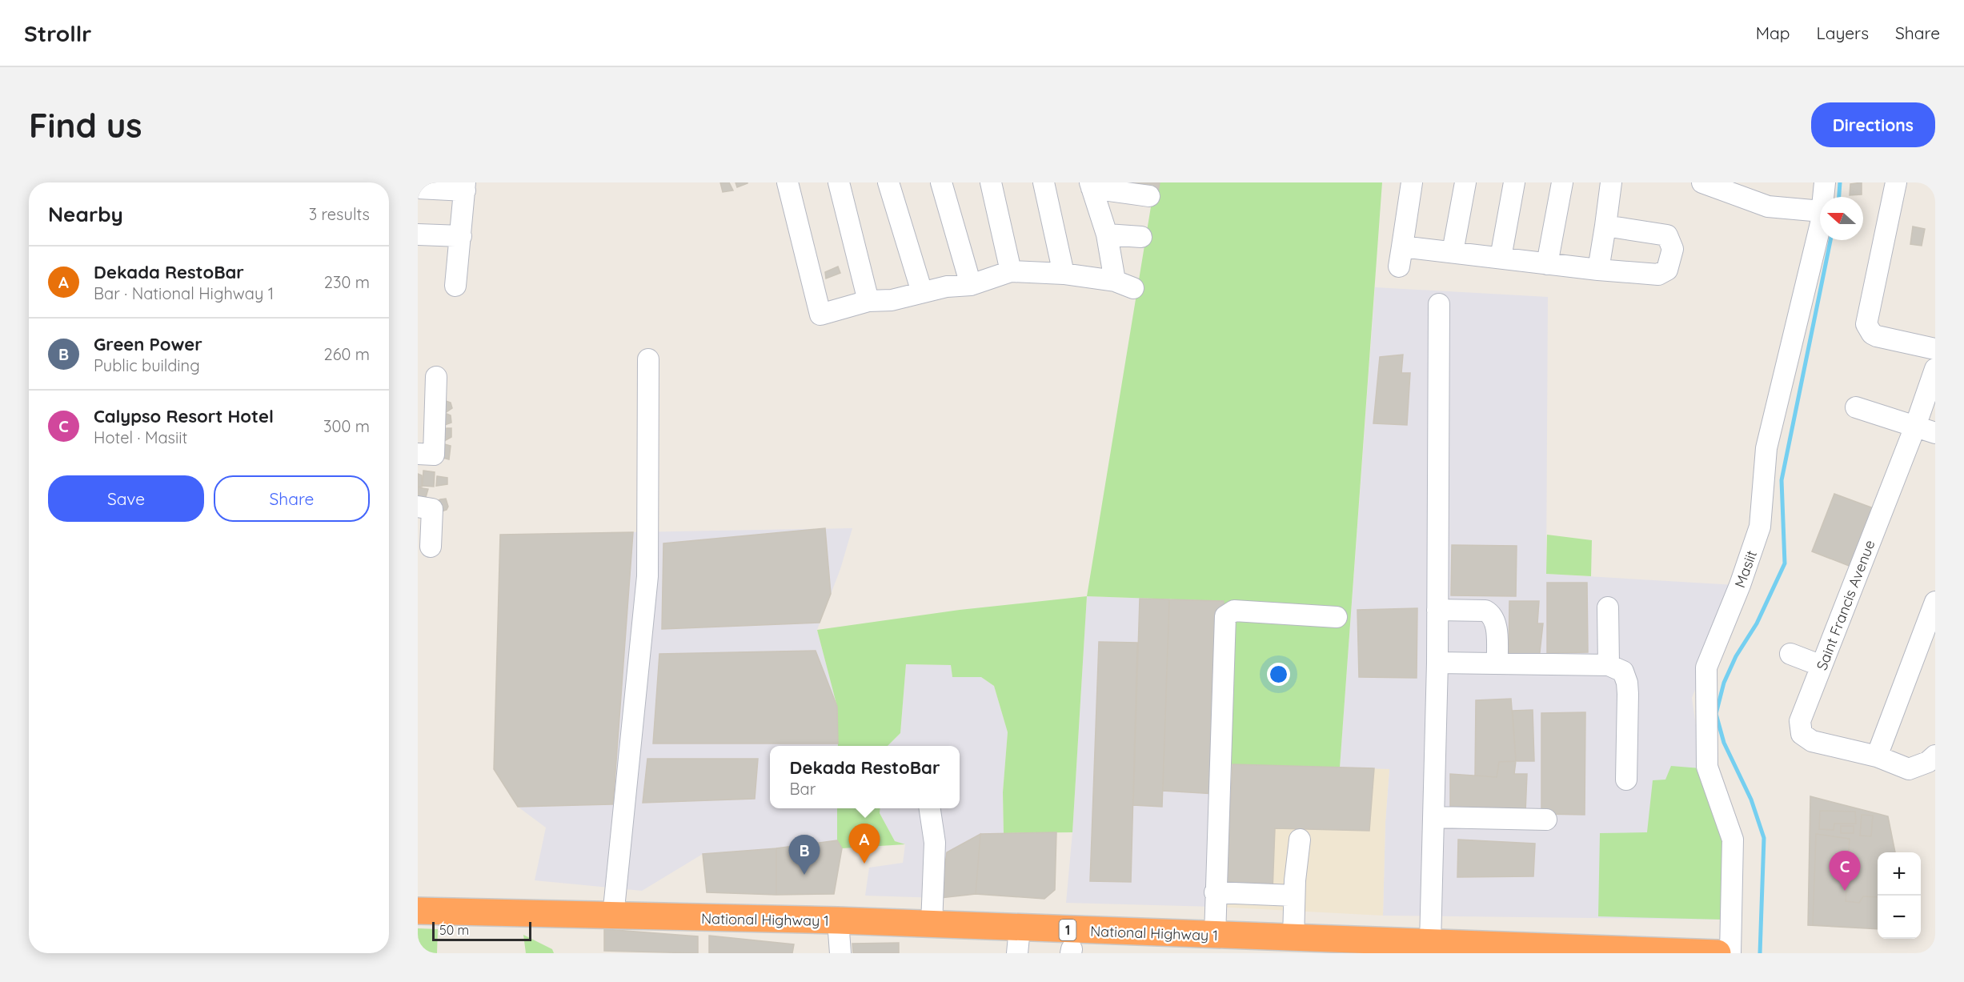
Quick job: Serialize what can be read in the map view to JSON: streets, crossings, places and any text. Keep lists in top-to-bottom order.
{
  "streets": {
    "highway": ["National Highway 1", "1"],
    "street": ["Masiit", "Saint Francis Avenue"]
  },
  "scale_bar": "50 m",
  "north": "left",
  "page": {
    "header": "Strollr",
    "nav": ["Map", "Layers", "Share"],
    "buttons": [
      "Directions",
      ["Save", "Share"]
    ],
    "title": "Find us",
    "heading": ["Nearby", "3 results"],
    "list": [
      {
        "mark": "A",
        "name": "Dekada RestoBar",
        "note": "Bar · National Highway 1",
        "value": "230 m"
      },
      {
        "mark": "B",
        "name": "Green Power",
        "note": "Public building",
        "value": "260 m"
      },
      {
        "mark": "C",
        "name": "Calypso Resort Hotel",
        "note": "Hotel · Masiit",
        "value": "300 m"
      }
    ],
    "popup": ["Dekada RestoBar", "Bar"],
    "pins": ["A", "B", "C"],
    "map_buttons": ["+", "−"],
    "scale": "50 m"
  }
}
